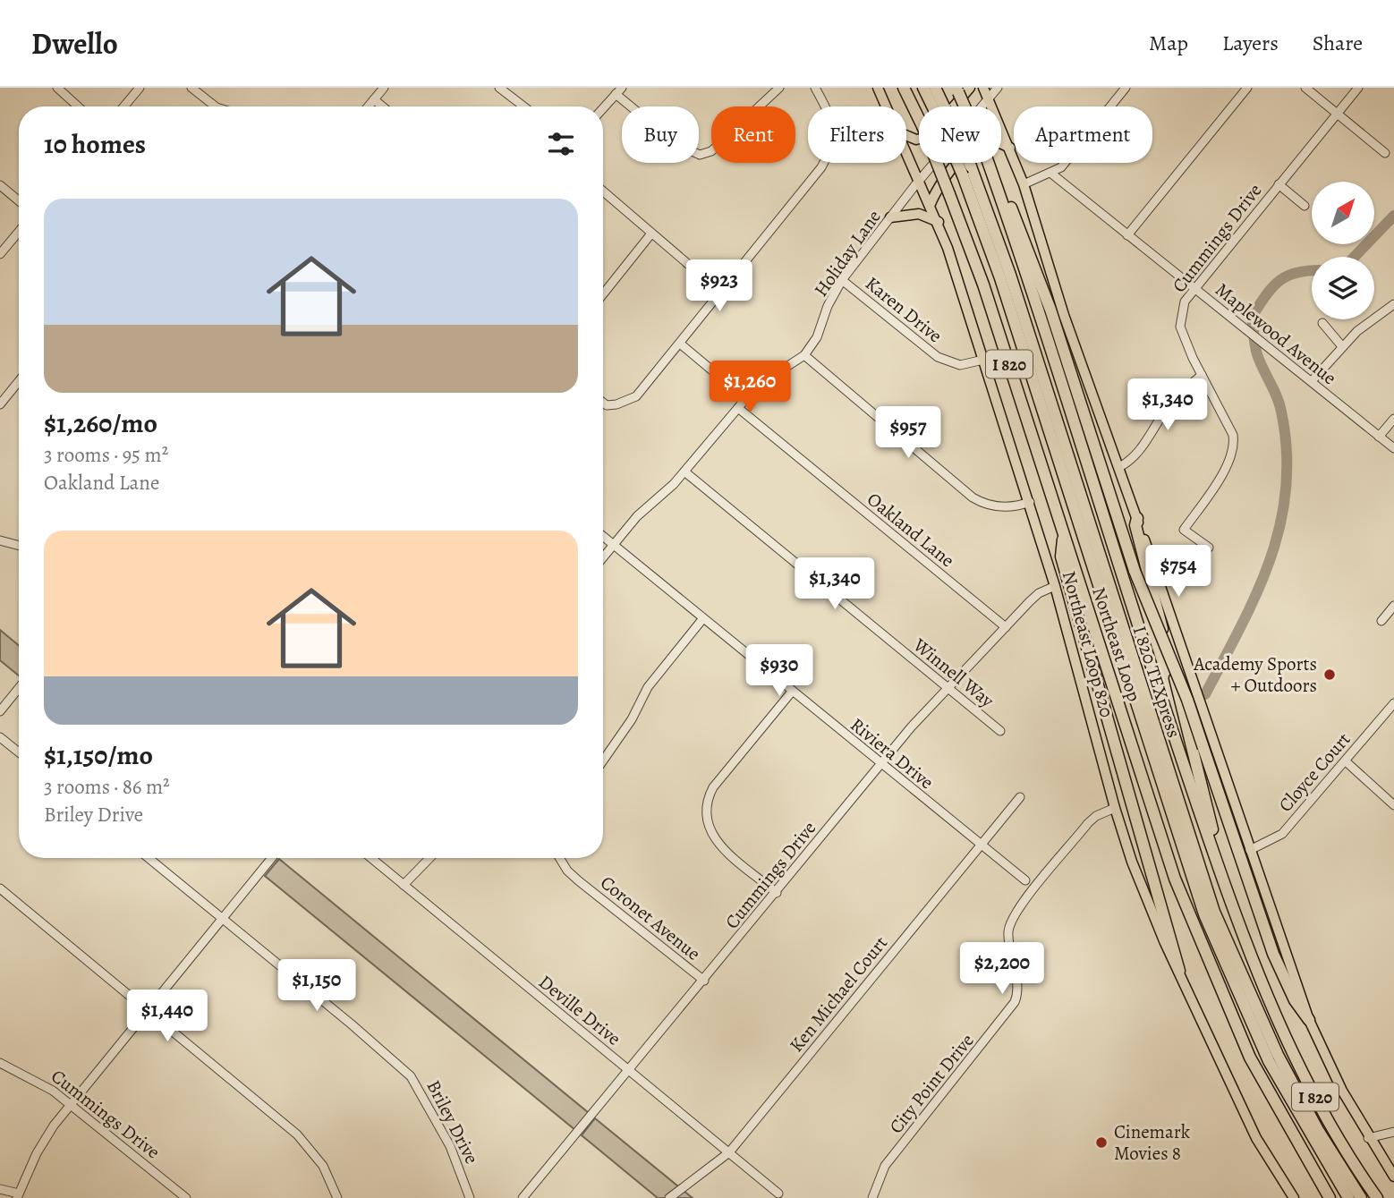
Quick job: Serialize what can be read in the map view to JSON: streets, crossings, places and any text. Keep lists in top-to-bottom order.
{
  "streets": {
    "highway": ["I 820", "Northeast Loop", "I 820 TEXpress"],
    "main road": ["Northeast Loop 820"],
    "street": [
      "Cummings Drive",
      "Holiday Lane",
      "Karen Drive",
      "Maplewood Avenue",
      "Oakland Lane",
      "Winnell Way",
      "Riviera Drive",
      "Cloyce Court",
      "Coronet Avenue",
      "Ken Michael Court",
      "Deville Drive",
      "City Point Drive",
      "Briley Drive"
    ]
  },
  "crossings": [
    ["Cummings Drive", "Maplewood Avenue"],
    ["Cummings Drive", "Oakland Lane"],
    ["Cummings Drive", "Northeast Loop 820"],
    ["Cummings Drive", "Winnell Way"],
    ["Cummings Drive", "Riviera Drive"],
    ["Cummings Drive", "Coronet Avenue"],
    ["Cummings Drive", "Deville Drive"],
    ["Holiday Lane", "Karen Drive"],
    ["Holiday Lane", "Oakland Lane"],
    ["Holiday Lane", "Northeast Loop 820"],
    ["Holiday Lane", "Winnell Way"],
    ["Holiday Lane", "Riviera Drive"],
    ["Karen Drive", "Northeast Loop 820"],
    ["Northeast Loop 820", "City Point Drive"],
    ["Riviera Drive", "Ken Michael Court"],
    ["Ken Michael Court", "Deville Drive"]
  ],
  "places": ["Academy Sports + Outdoors", "Cinemark Movies 8"],
  "north": "top right",
  "page": {
    "header": "Dwello",
    "nav": ["Map", "Layers", "Share"],
    "chip": [
      "Buy",
      "Rent",
      "Filters",
      "New",
      "Apartment"
    ],
    "heading": "10 homes",
    "list": [
      {
        "name": "$1,260/mo",
        "note": "3 rooms · 95 m² · Oakland Lane"
      },
      {
        "name": "$1,150/mo",
        "note": "3 rooms · 86 m² · Briley Drive"
      }
    ],
    "price": [
      "$923",
      "$1,260",
      "$1,340",
      "$957",
      "$754",
      "$1,340",
      "$930",
      "$2,200",
      "$1,150",
      "$1,440"
    ]
  }
}
